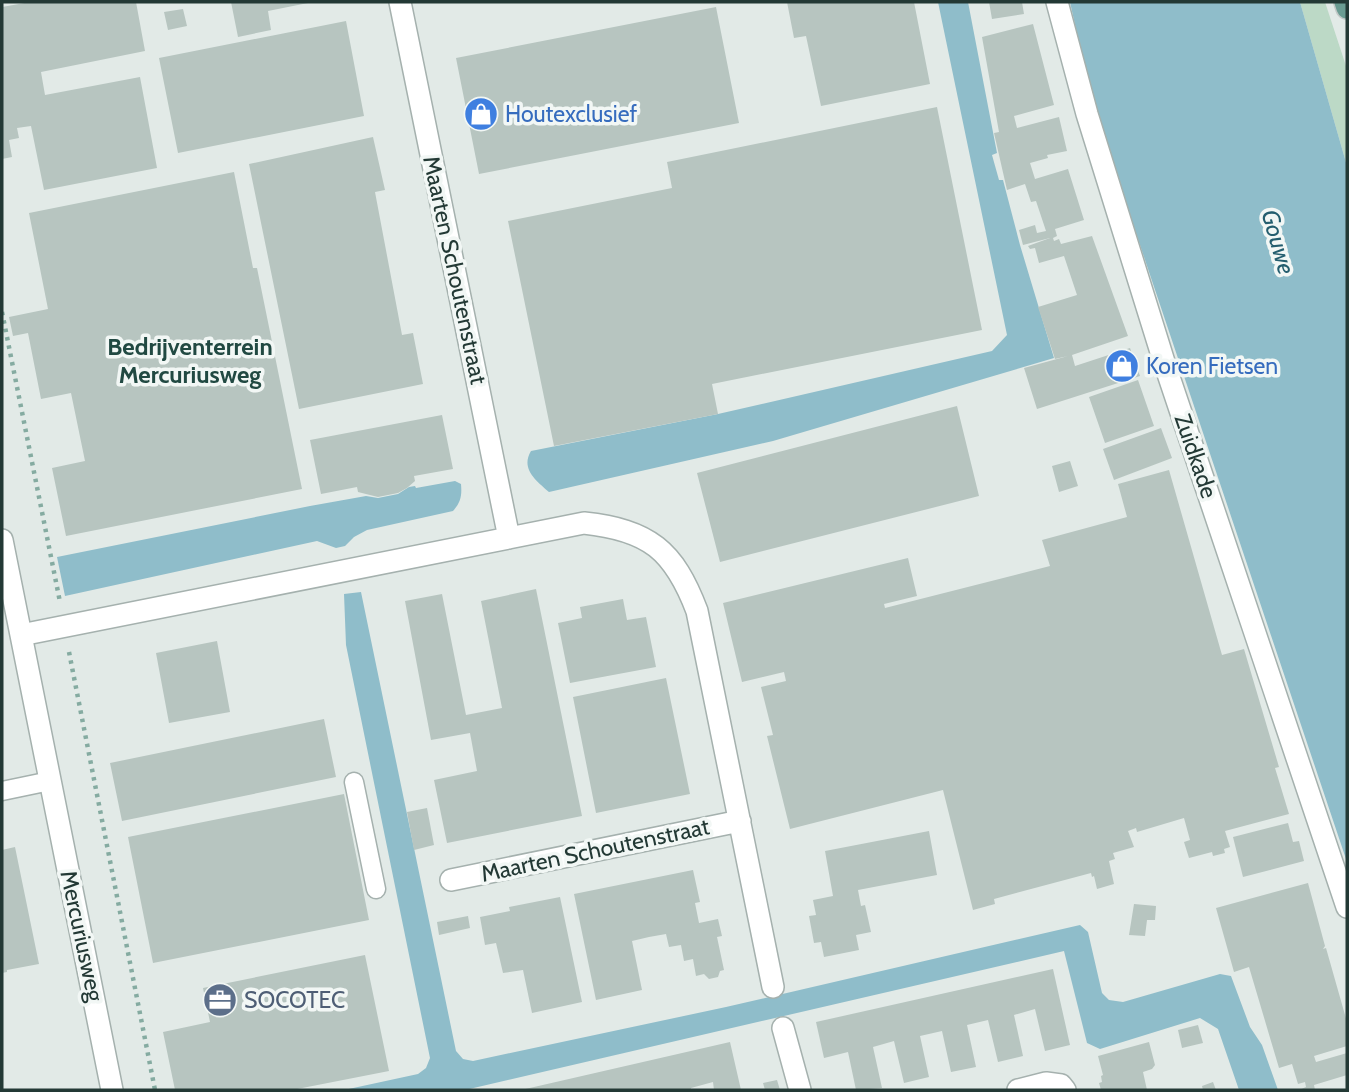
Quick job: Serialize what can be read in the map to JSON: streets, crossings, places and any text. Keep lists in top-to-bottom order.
{
  "streets": {
    "street": ["Maarten Schoutenstraat", "Zuidkade", "Mercuriusweg"]
  },
  "crossings": [
    ["Maarten Schoutenstraat", "Mercuriusweg"]
  ],
  "districts": ["Bedrijventerrein Mercuriusweg"],
  "water": ["Gouwe"],
  "places": {
    "shop": ["Houtexclusief", "Koren Fietsen"],
    "office": ["SOCOTEC"]
  }
}
